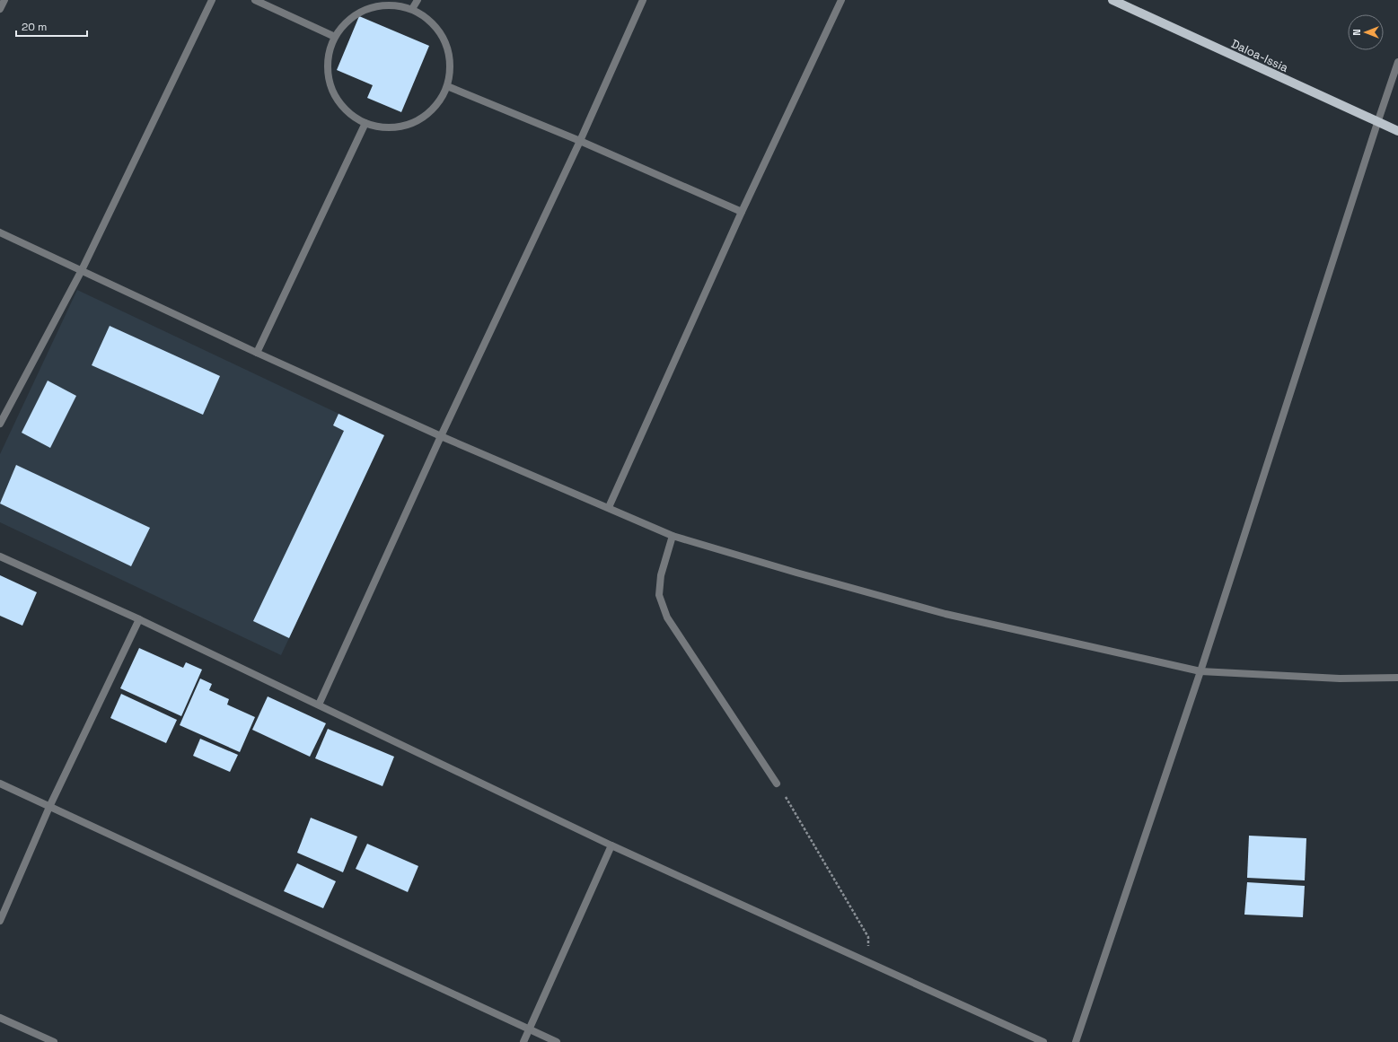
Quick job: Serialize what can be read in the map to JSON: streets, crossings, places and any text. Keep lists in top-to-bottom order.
{
  "streets": {
    "main road": ["Daloa-Issia"]
  },
  "scale_bar": "20 m",
  "north": "left"
}
